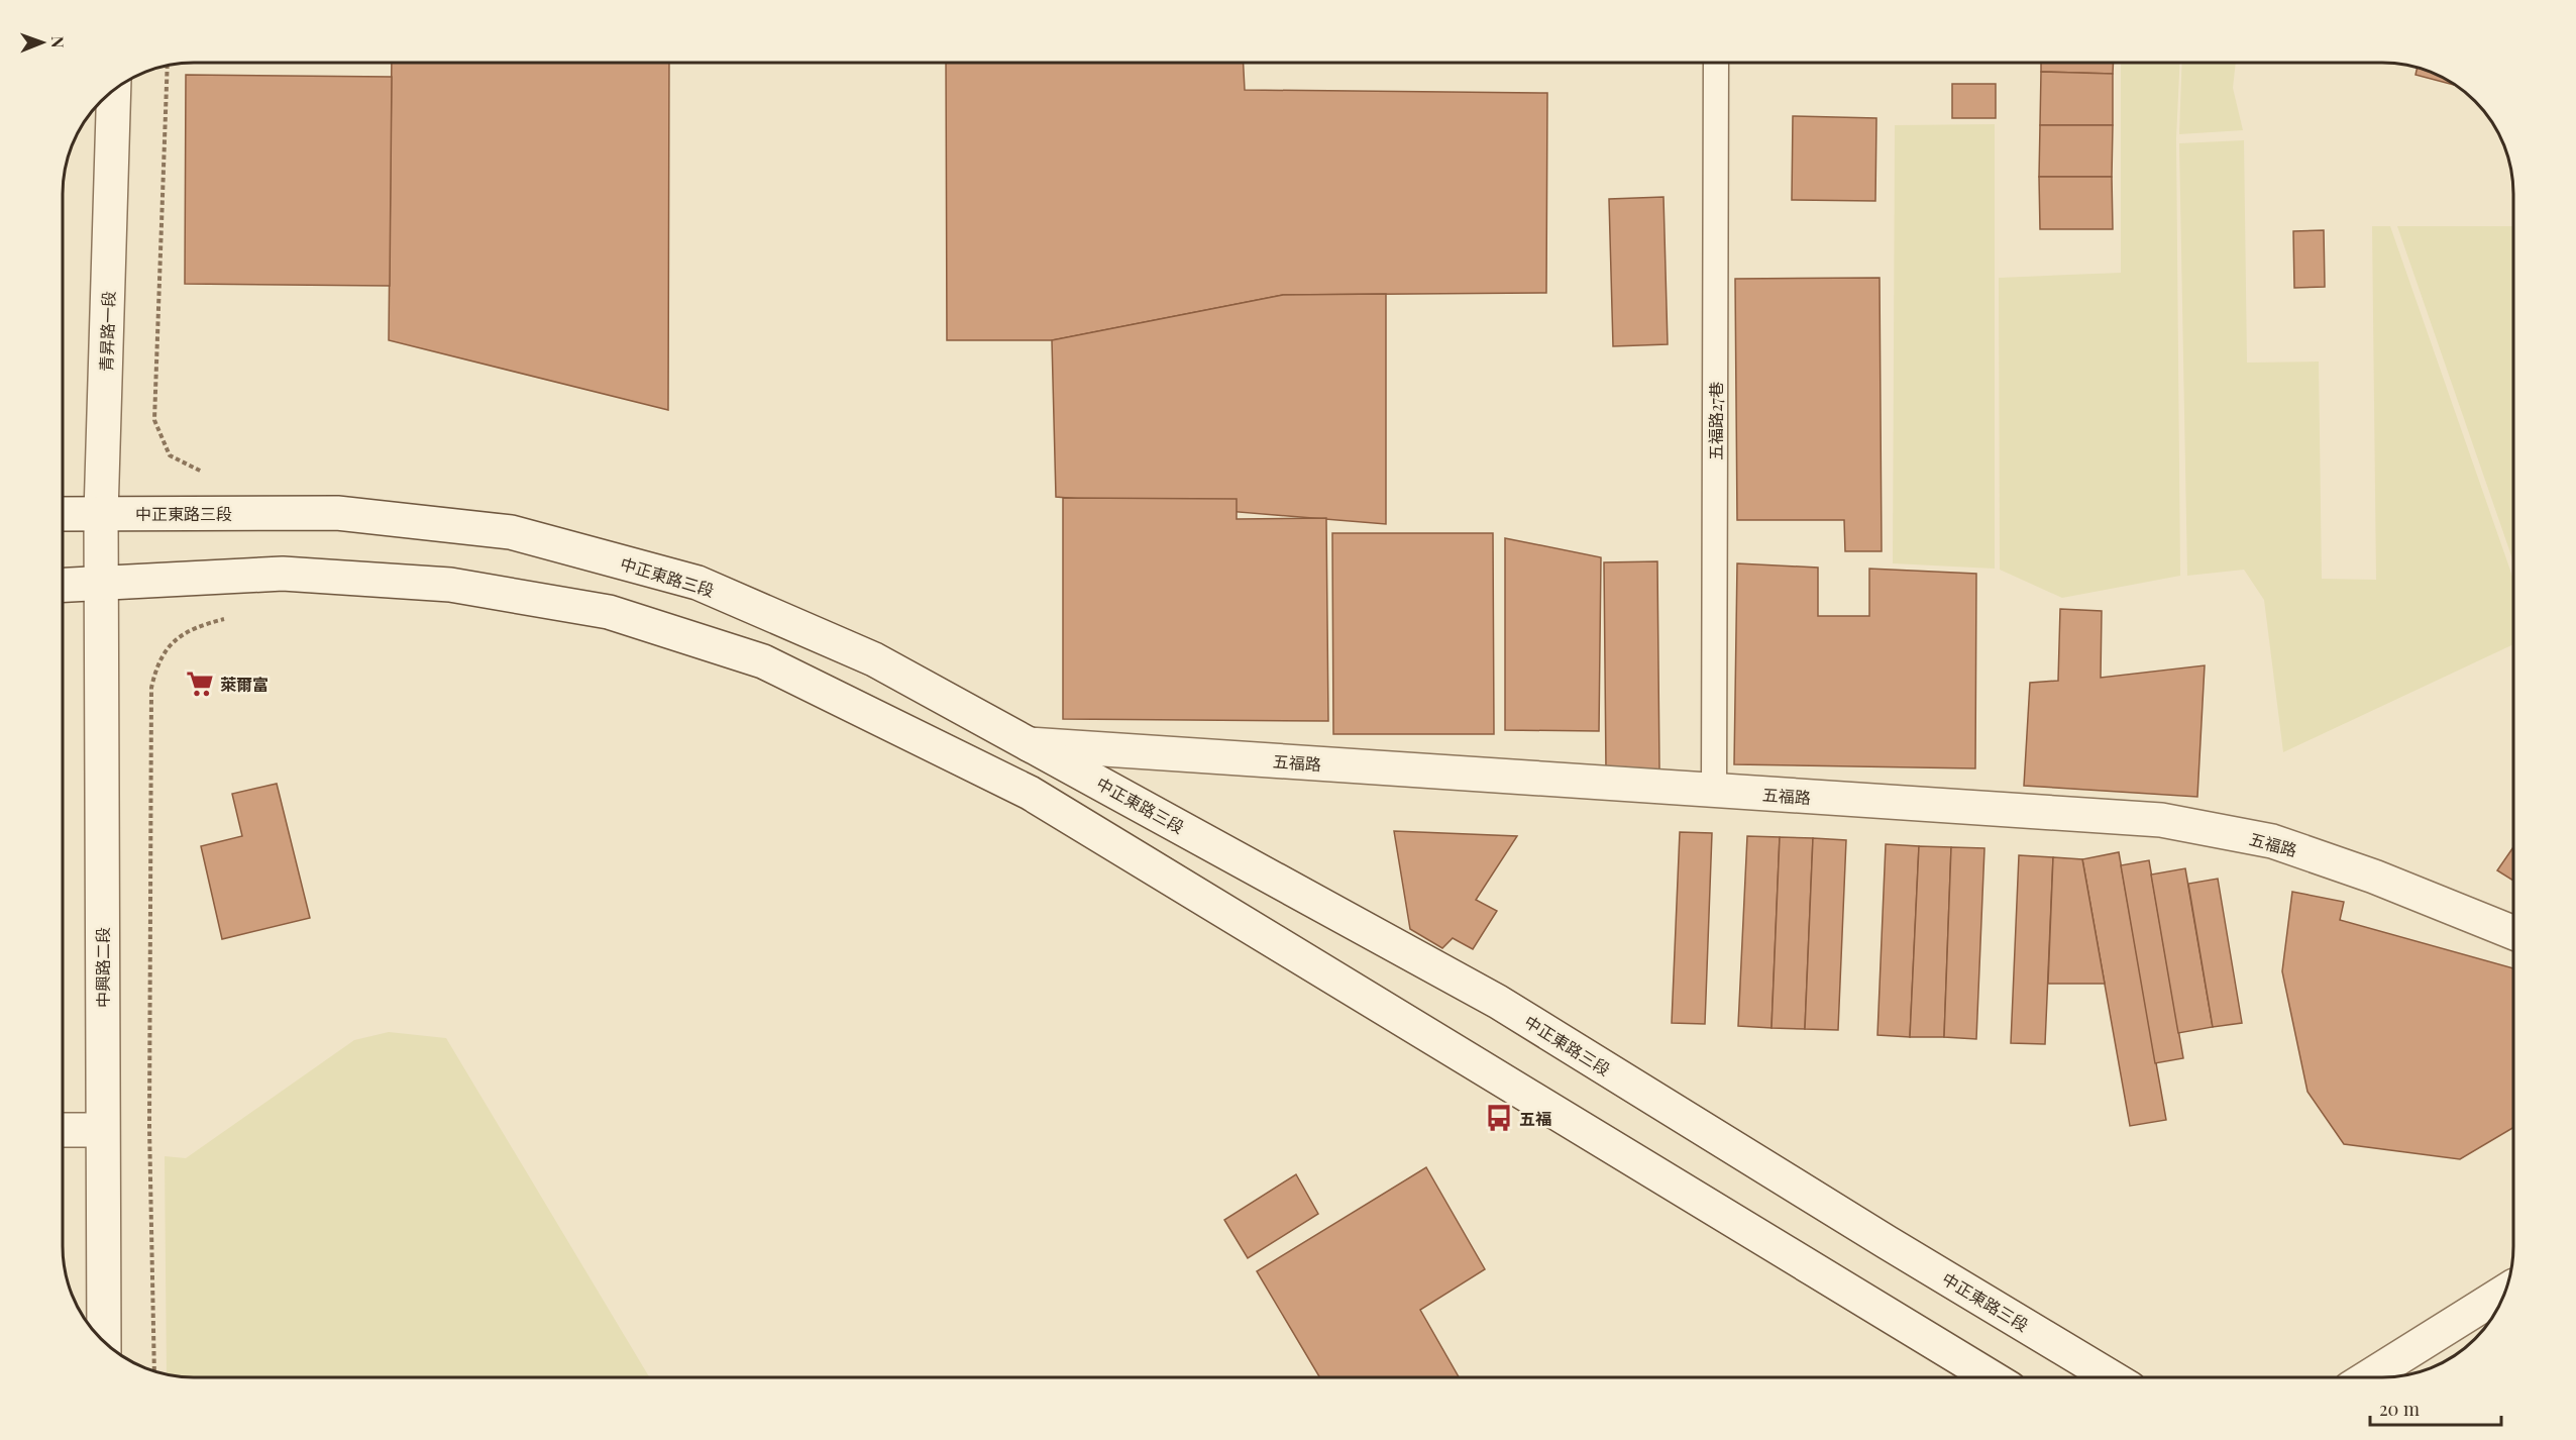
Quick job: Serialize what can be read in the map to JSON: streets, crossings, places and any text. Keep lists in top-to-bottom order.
{
  "streets": {
    "main road": [
      "青昇路一段",
      "中正東路三段",
      "五福路",
      "中興路二段"
    ],
    "lane": ["五福路27巷"]
  },
  "crossings": [
    ["青昇路一段", "中正東路三段"],
    ["青昇路一段", "中興路二段"],
    ["五福路27巷", "五福路"],
    ["中正東路三段", "五福路"]
  ],
  "places": {
    "supermarket": ["萊爾富"],
    "bus stop": ["五福"]
  },
  "scale_bar": "20 m",
  "north": "right"
}
